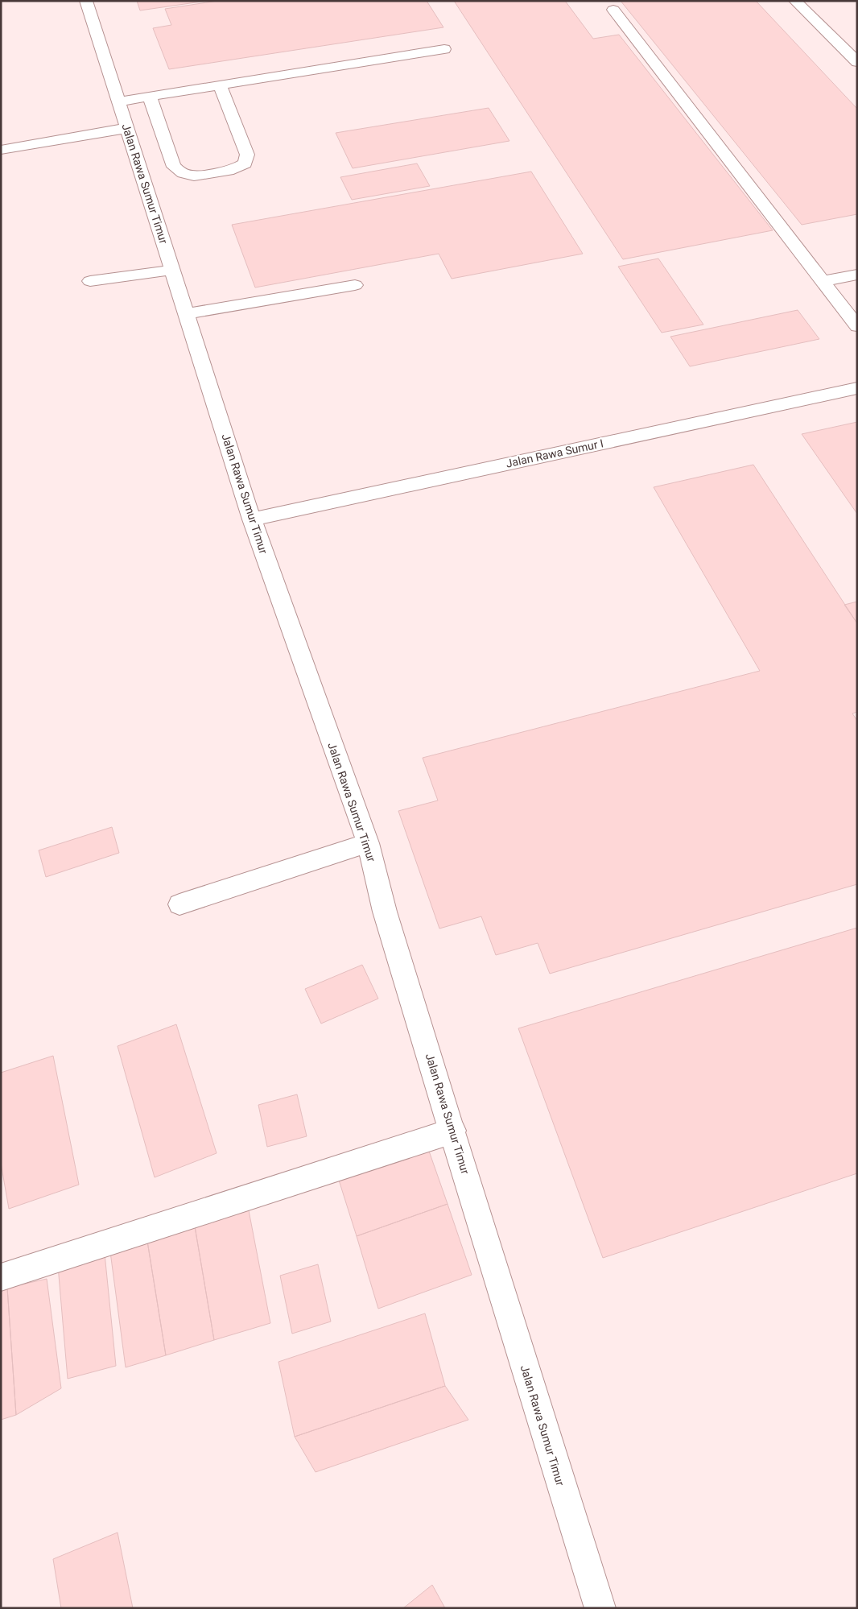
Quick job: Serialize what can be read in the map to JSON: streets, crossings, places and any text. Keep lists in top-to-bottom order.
{
  "streets": {
    "street": ["Jalan Rawa Sumur Timur", "Jalan Rawa Sumur I"]
  },
  "crossings": [
    ["Jalan Rawa Sumur Timur", "Jalan Rawa Sumur I"]
  ]
}
